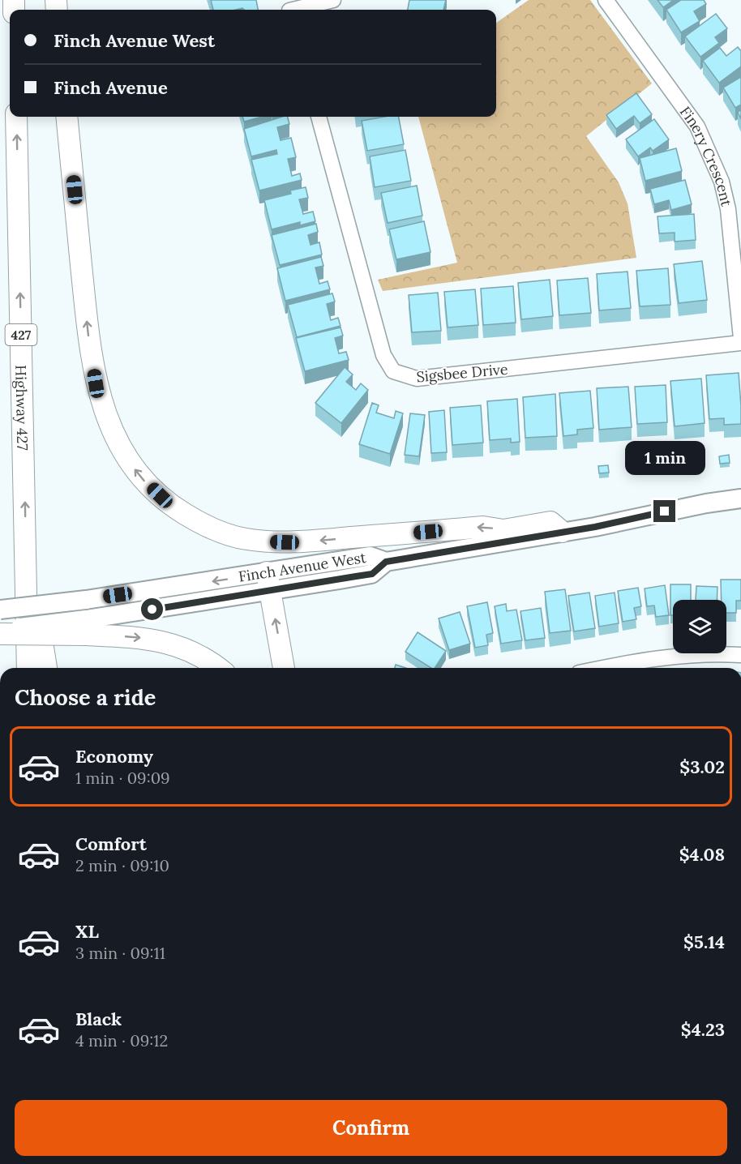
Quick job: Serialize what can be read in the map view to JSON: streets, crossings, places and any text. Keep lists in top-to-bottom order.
{
  "streets": {
    "highway": ["427", "Highway 427"],
    "main road": ["Finch Avenue West"],
    "street": ["Finery Crescent", "Sigsbee Drive"]
  },
  "one_way": ["Highway 427"],
  "page": {
    "banner": ["Finch Avenue West", "Finch Avenue"],
    "bubble": "1 min",
    "heading": "Choose a ride",
    "list": [
      {
        "name": "Economy",
        "note": "1 min · 09:09",
        "value": "$3.02"
      },
      {
        "name": "Comfort",
        "note": "2 min · 09:10",
        "value": "$4.08"
      },
      {
        "name": "XL",
        "note": "3 min · 09:11",
        "value": "$5.14"
      },
      {
        "name": "Black",
        "note": "4 min · 09:12",
        "value": "$4.23"
      }
    ],
    "buttons": "Confirm"
  }
}
